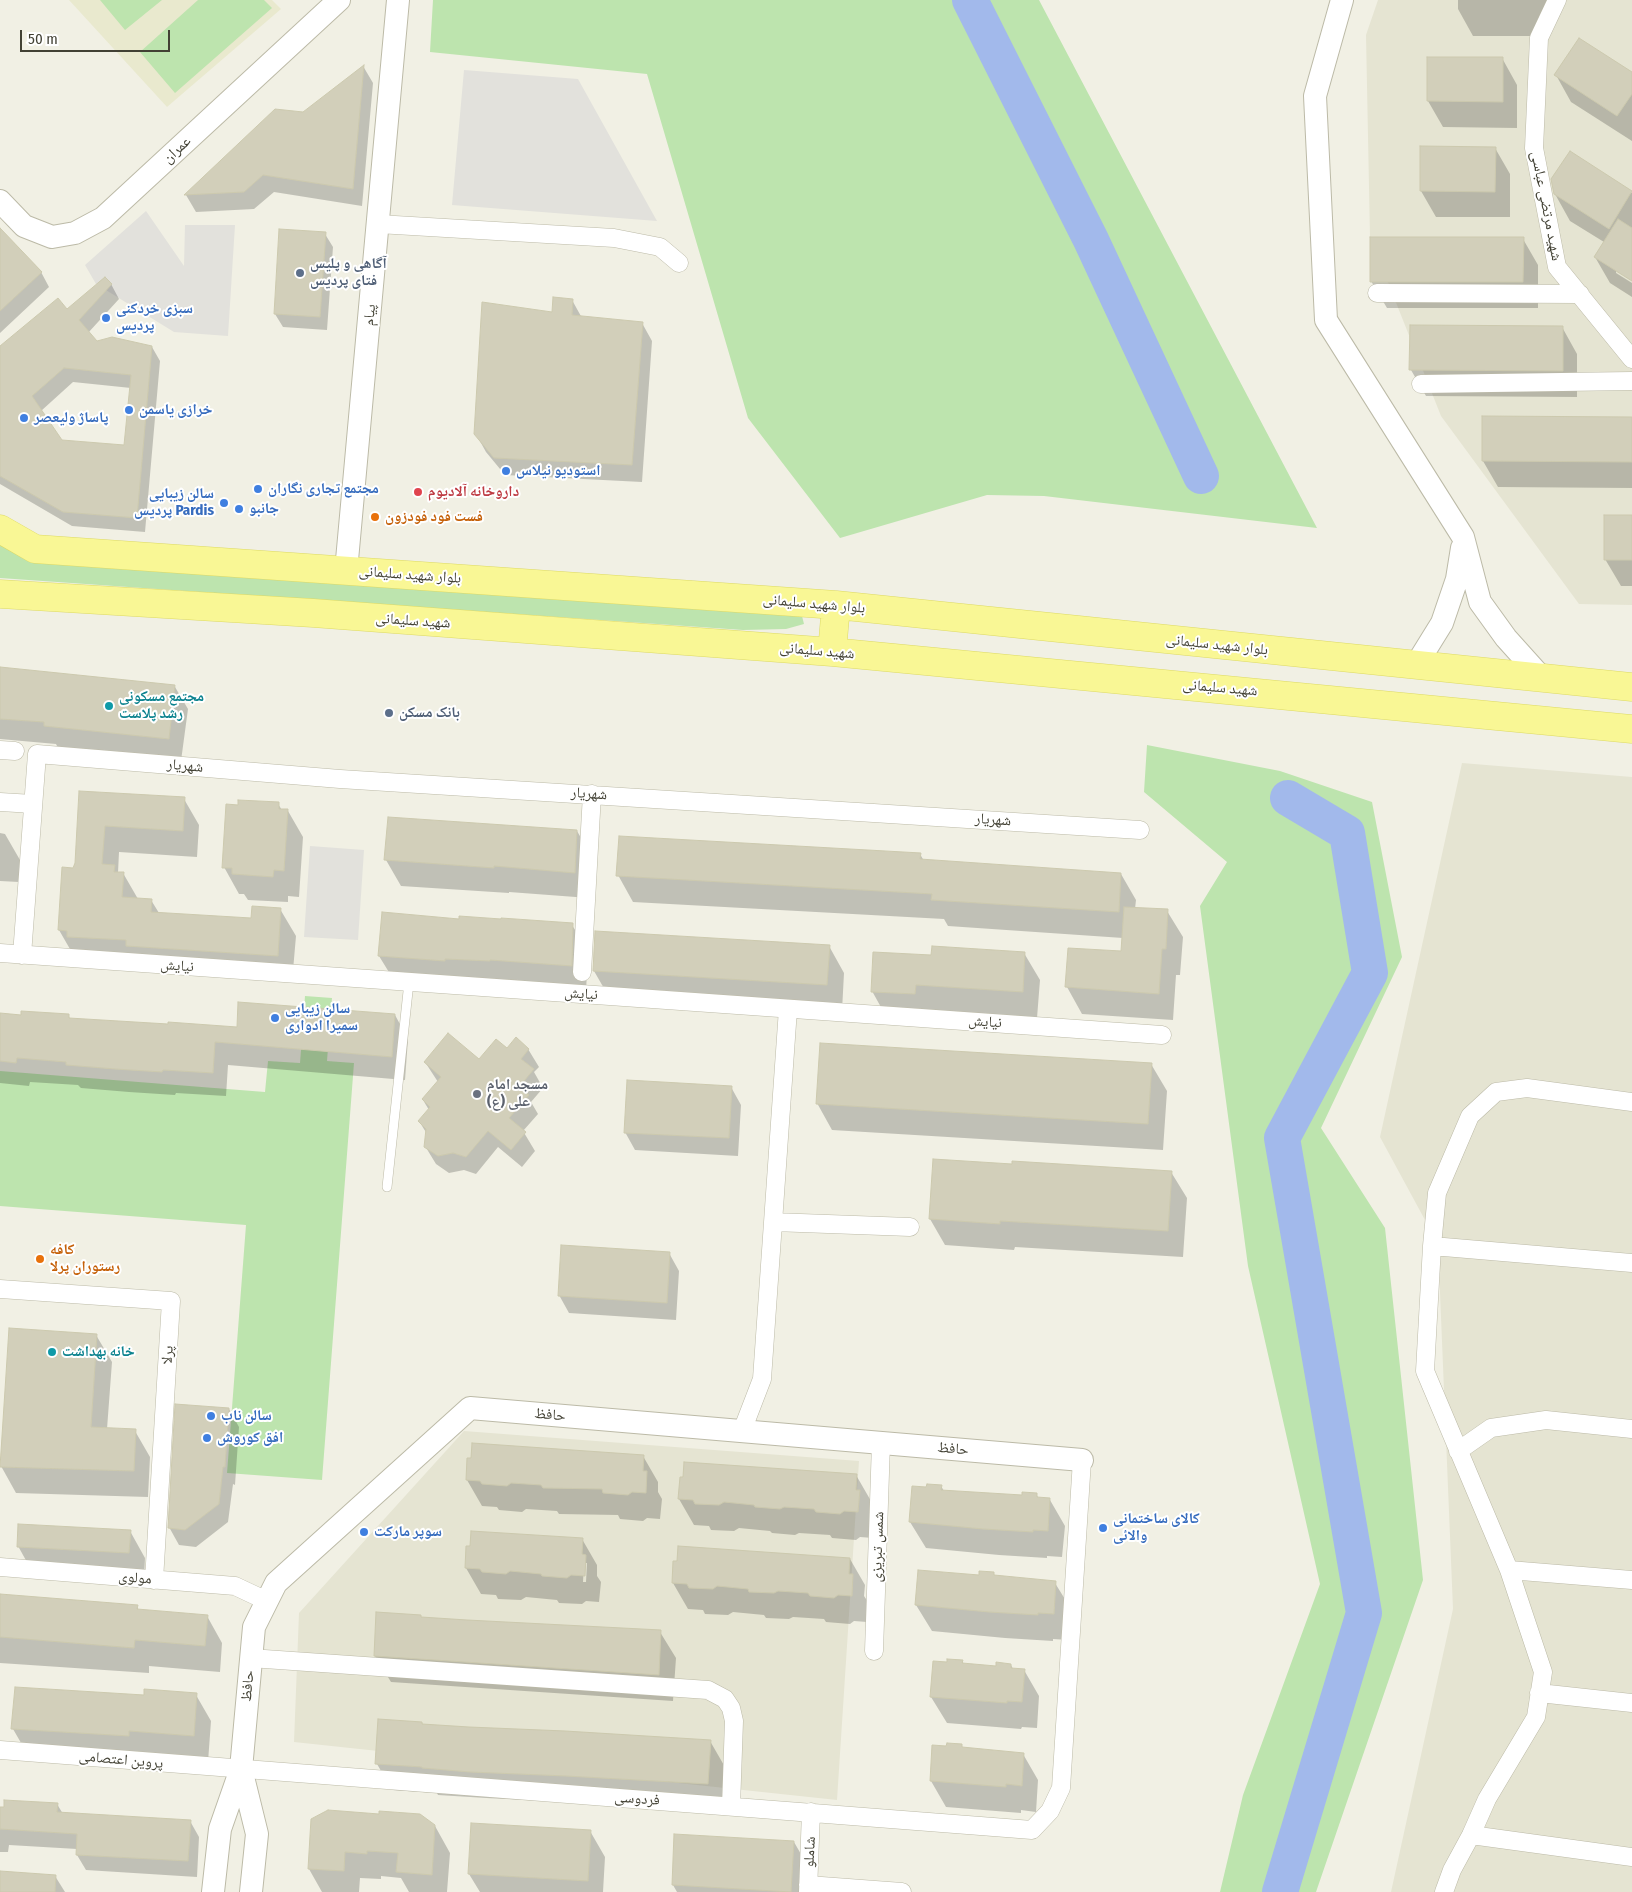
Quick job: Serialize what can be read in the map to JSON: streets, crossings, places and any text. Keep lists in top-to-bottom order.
{
  "streets": {
    "main road": ["بلوار شهید سلیمانی", "شهید سلیمانی"],
    "street": [
      "عمران",
      "شهید مرتضی عباسی",
      "پیام",
      "شهریار",
      "نیایش",
      "پرلا",
      "حافظ",
      "شمس تبریزی",
      "مولوی",
      "پروین اعتصامی",
      "فردوسی",
      "شاملو"
    ]
  },
  "crossings": [
    ["پیام", "بلوار شهید سلیمانی"],
    ["پرلا", "مولوی"],
    ["حافظ", "شمس تبریزی"],
    ["حافظ", "مولوی"],
    ["حافظ", "پروین اعتصامی"],
    ["حافظ", "فردوسی"],
    ["پروین اعتصامی", "فردوسی"],
    ["فردوسی", "شاملو"]
  ],
  "places": [
    "آگاهی و پلیس فتای پردیس",
    "سبزی خردکنی پردیس",
    "خرازی یاسمن",
    "پاساژ ولیعصر",
    "استودیو نیلاس",
    "مجتمع تجاری نگاران",
    "داروخانه آلادیوم",
    "سالن زیبایی پردیس Pardis",
    "جانبو",
    "فست فود فودزون",
    "مجتمع مسکونی رشد پلاست",
    "بانک مسکن",
    "سالن زیبایی سمیرا ادواری",
    "مسجد امام علی (ع)",
    "کافه رستوران پرلا",
    "خانه بهداشت",
    "سالن ناب",
    "افق کوروش",
    "کالای ساختمانی والائی",
    "سوپر مارکت"
  ],
  "scale_bar": "50 m"
}
